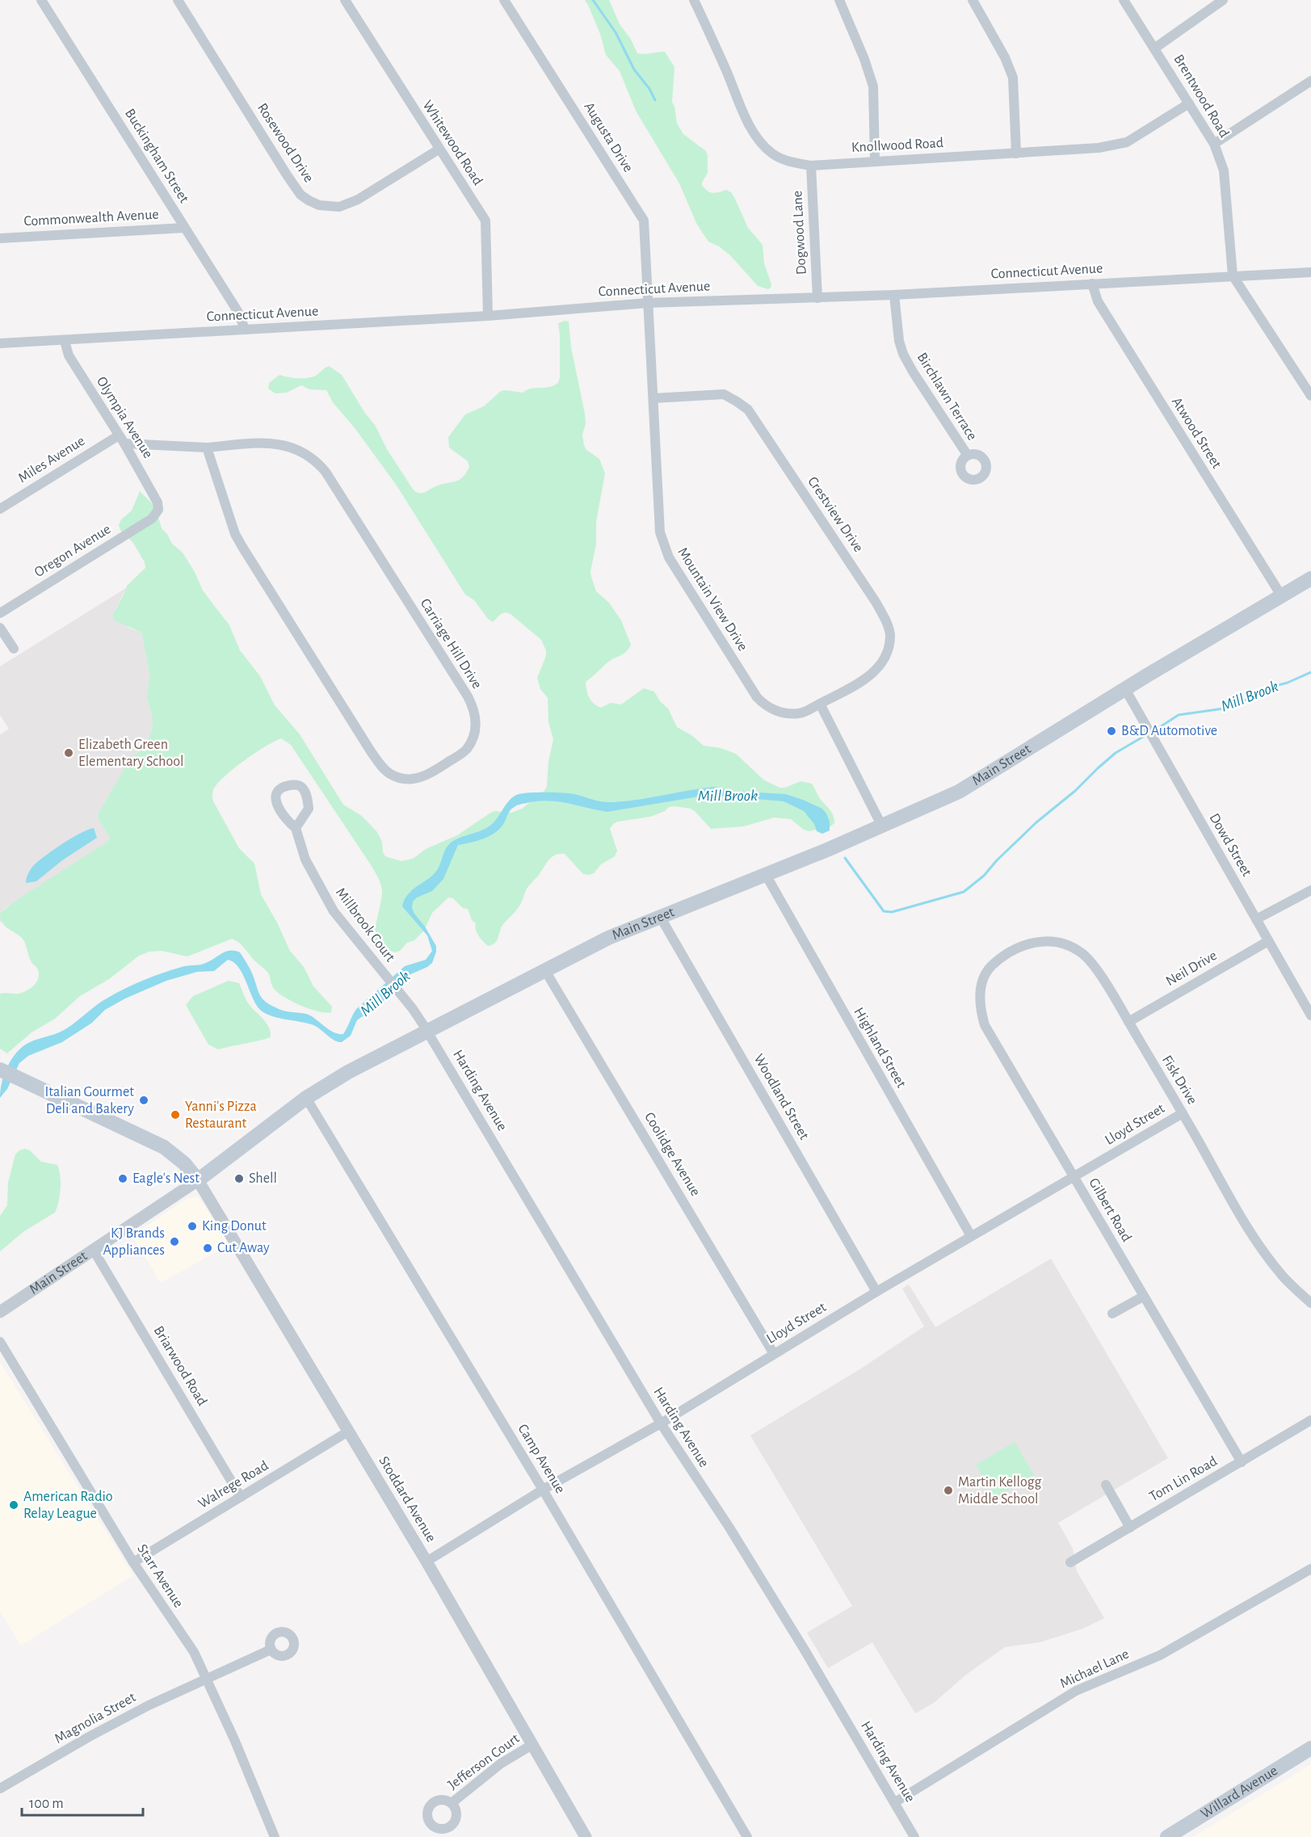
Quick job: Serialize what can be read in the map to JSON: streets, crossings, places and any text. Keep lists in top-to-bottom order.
{
  "streets": {
    "main road": ["Main Street", "Willard Avenue"],
    "street": [
      "Brentwood Road",
      "Augusta Drive",
      "Rosewood Drive",
      "Whitewood Road",
      "Knollwood Road",
      "Buckingham Street",
      "Commonwealth Avenue",
      "Dogwood Lane",
      "Connecticut Avenue",
      "Birchlawn Terrace",
      "Olympia Avenue",
      "Atwood Street",
      "Miles Avenue",
      "Crestview Drive",
      "Oregon Avenue",
      "Mountain View Drive",
      "Carriage Hill Drive",
      "Dowd Street",
      "Millbrook Court",
      "Neil Drive",
      "Highland Street",
      "Fisk Drive",
      "Harding Avenue",
      "Woodland Street",
      "Lloyd Street",
      "Coolidge Avenue",
      "Gilbert Road",
      "Briarwood Road",
      "Camp Avenue",
      "Tom Lin Road",
      "Walrege Road",
      "Stoddard Avenue",
      "Starr Avenue",
      "Michael Lane",
      "Magnolia Street",
      "Jefferson Court"
    ]
  },
  "crossings": [
    ["Brentwood Road", "Knollwood Road"],
    ["Brentwood Road", "Connecticut Avenue"],
    ["Augusta Drive", "Connecticut Avenue"],
    ["Augusta Drive", "Mountain View Drive"],
    ["Rosewood Drive", "Whitewood Road"],
    ["Whitewood Road", "Connecticut Avenue"],
    ["Knollwood Road", "Dogwood Lane"],
    ["Buckingham Street", "Commonwealth Avenue"],
    ["Buckingham Street", "Connecticut Avenue"],
    ["Dogwood Lane", "Connecticut Avenue"],
    ["Connecticut Avenue", "Birchlawn Terrace"],
    ["Connecticut Avenue", "Olympia Avenue"],
    ["Connecticut Avenue", "Atwood Street"],
    ["Connecticut Avenue", "Mountain View Drive"],
    ["Olympia Avenue", "Miles Avenue"],
    ["Olympia Avenue", "Oregon Avenue"],
    ["Olympia Avenue", "Carriage Hill Drive"],
    ["Atwood Street", "Main Street"],
    ["Miles Avenue", "Carriage Hill Drive"],
    ["Crestview Drive", "Mountain View Drive"],
    ["Main Street", "Dowd Street"],
    ["Main Street", "Millbrook Court"],
    ["Main Street", "Highland Street"],
    ["Main Street", "Harding Avenue"],
    ["Main Street", "Woodland Street"],
    ["Main Street", "Coolidge Avenue"],
    ["Main Street", "Briarwood Road"],
    ["Main Street", "Camp Avenue"],
    ["Main Street", "Stoddard Avenue"],
    ["Dowd Street", "Neil Drive"],
    ["Millbrook Court", "Harding Avenue"],
    ["Neil Drive", "Fisk Drive"],
    ["Highland Street", "Lloyd Street"],
    ["Fisk Drive", "Lloyd Street"],
    ["Fisk Drive", "Gilbert Road"],
    ["Harding Avenue", "Lloyd Street"],
    ["Harding Avenue", "Michael Lane"],
    ["Woodland Street", "Lloyd Street"],
    ["Lloyd Street", "Coolidge Avenue"],
    ["Lloyd Street", "Gilbert Road"],
    ["Lloyd Street", "Camp Avenue"],
    ["Lloyd Street", "Stoddard Avenue"],
    ["Gilbert Road", "Tom Lin Road"],
    ["Briarwood Road", "Walrege Road"],
    ["Walrege Road", "Stoddard Avenue"],
    ["Walrege Road", "Starr Avenue"],
    ["Stoddard Avenue", "Jefferson Court"],
    ["Starr Avenue", "Magnolia Street"]
  ],
  "water": ["Mill Brook"],
  "places": [
    "B&D Automotive",
    "Elizabeth Green Elementary School",
    "Italian Gourmet Deli and Bakery",
    "Yanni's Pizza Restaurant",
    "Eagle's Nest",
    "Shell",
    "King Donut",
    "KJ Brands Appliances",
    "Cut Away",
    "Martin Kellogg Middle School",
    "American Radio Relay League"
  ],
  "scale_bar": "100 m"
}
